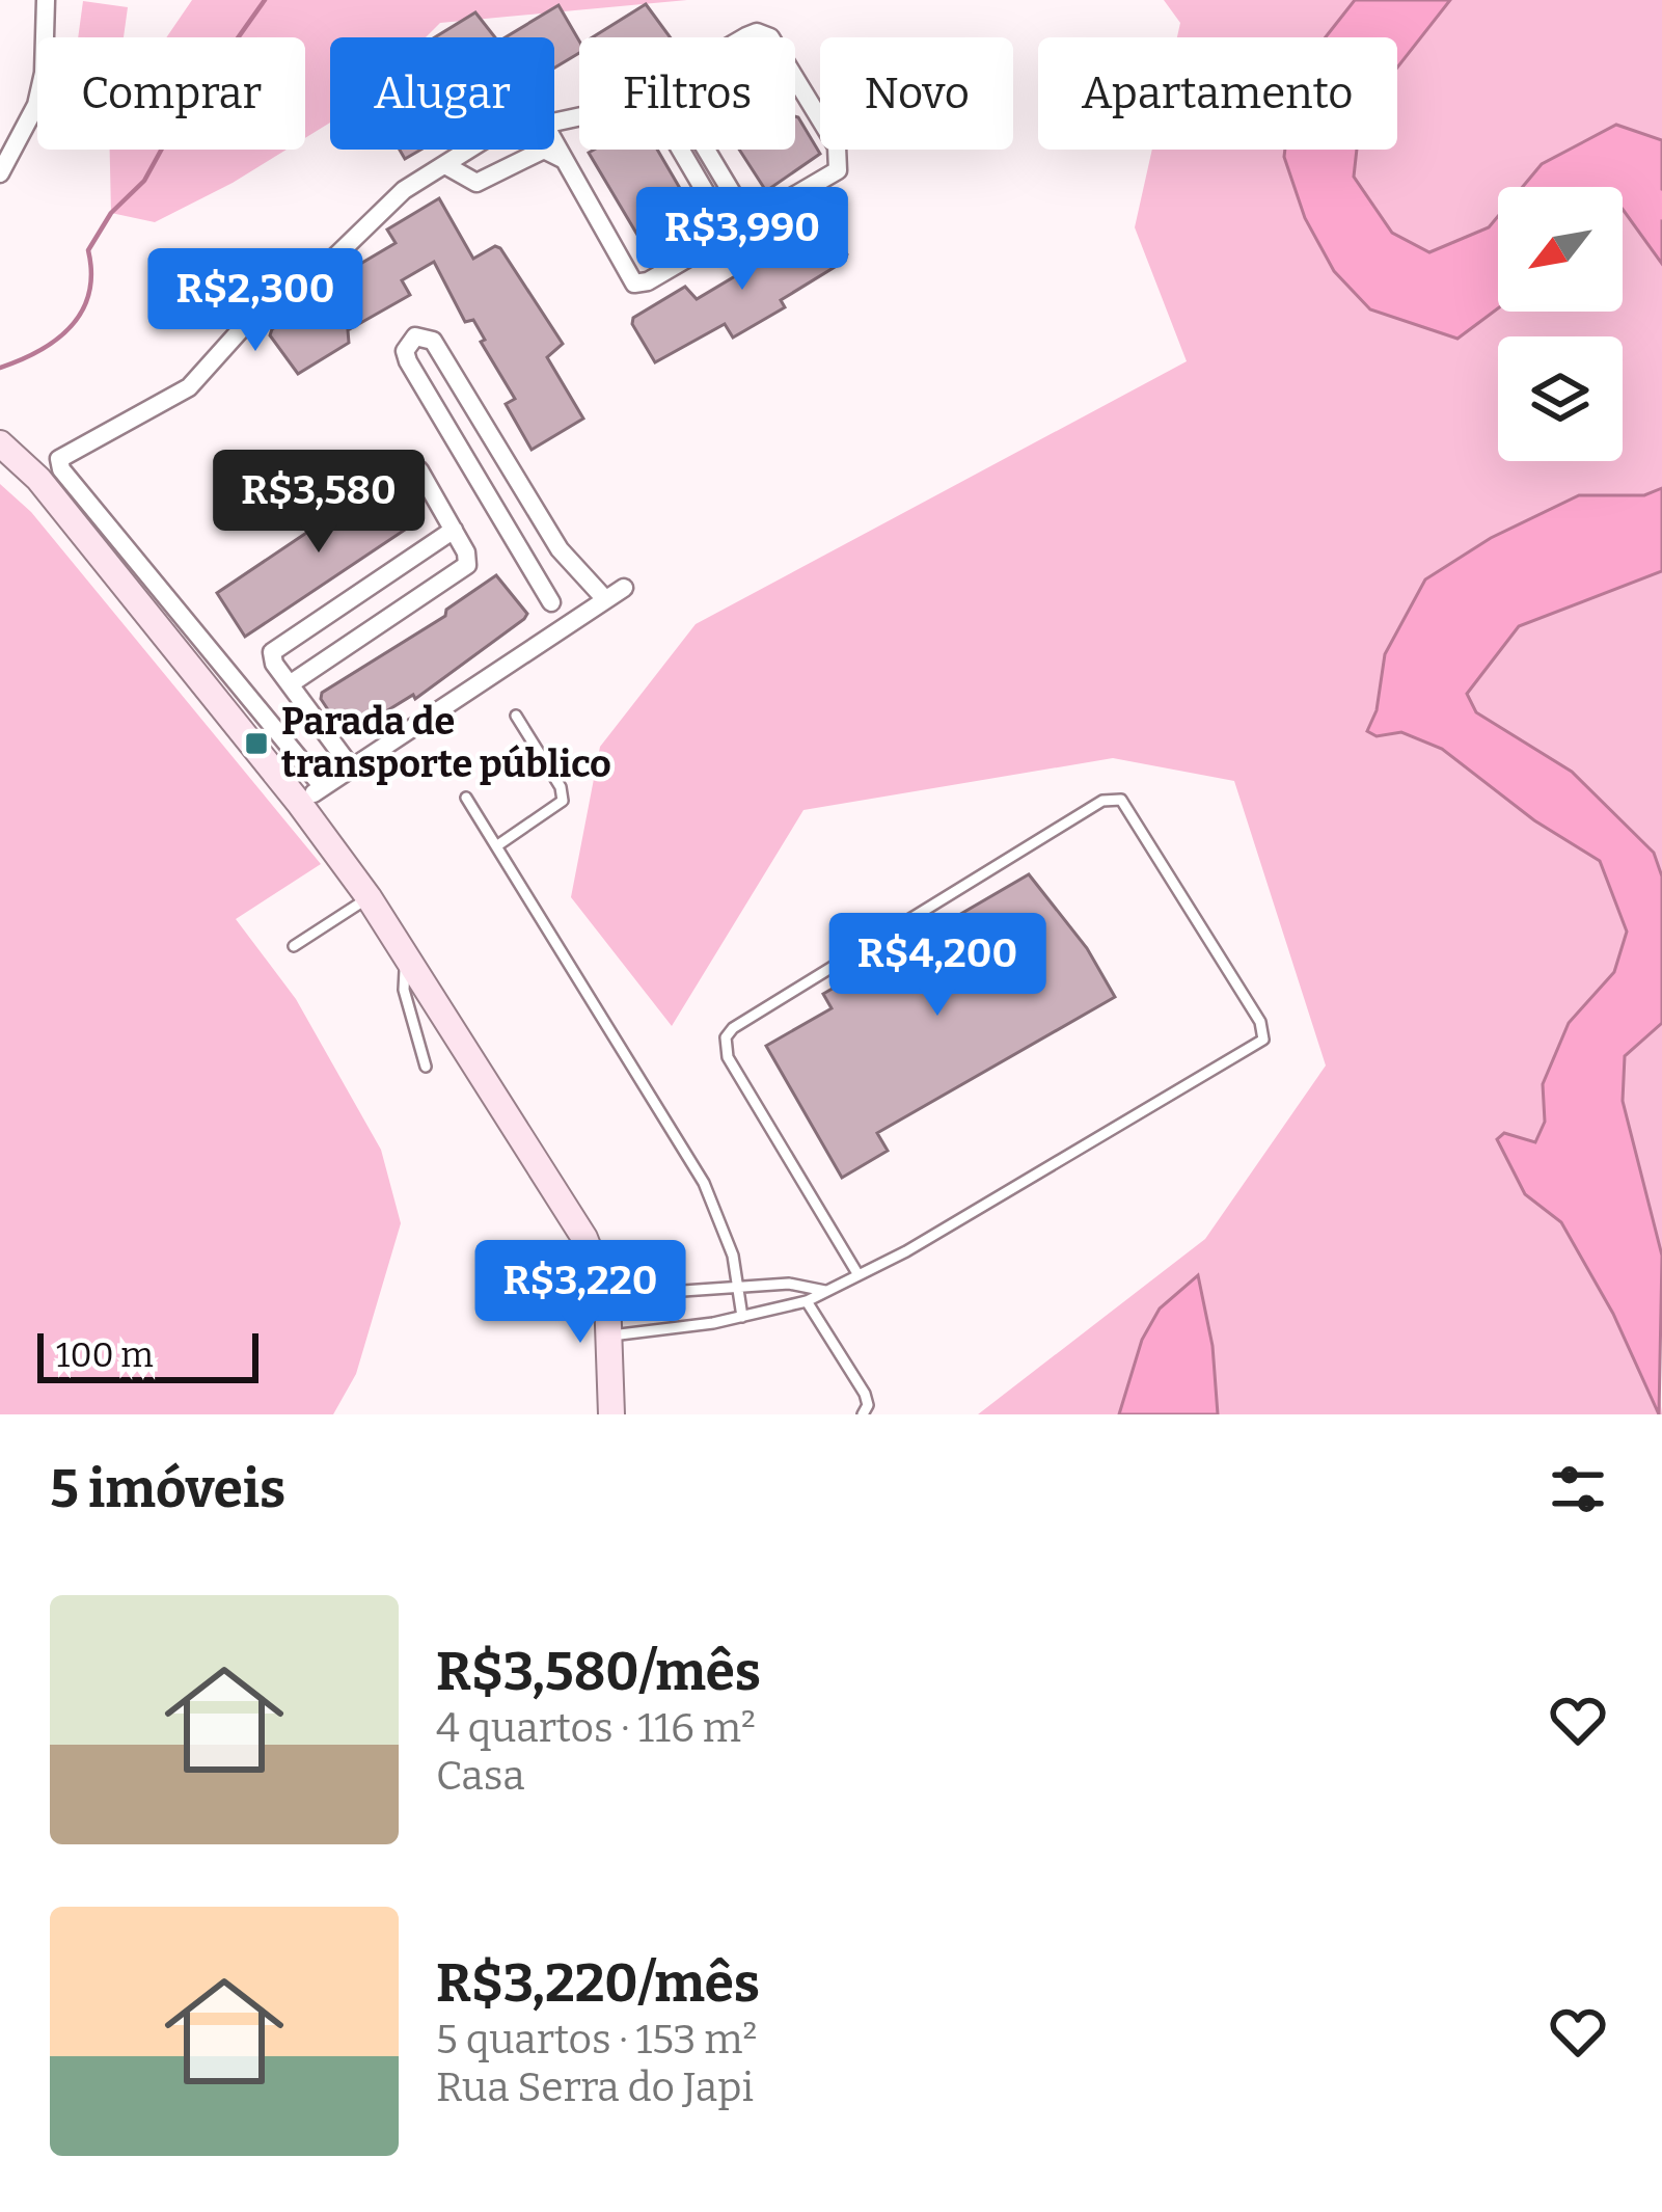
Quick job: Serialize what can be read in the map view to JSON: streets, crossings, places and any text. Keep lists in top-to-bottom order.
{
  "places": {
    "transit": ["Parada de transporte público"]
  },
  "scale_bar": "100 m",
  "north": "bottom left",
  "page": {
    "chip": [
      "Comprar",
      "Alugar",
      "Filtros",
      "Novo",
      "Apartamento"
    ],
    "price": [
      "R$3,990",
      "R$2,300",
      "R$3,580",
      "R$4,200",
      "R$3,220"
    ],
    "scale": "100 m",
    "heading": "5 imóveis",
    "list": [
      {
        "name": "R$3,580/mês",
        "note": "4 quartos · 116 m² · Casa"
      },
      {
        "name": "R$3,220/mês",
        "note": "5 quartos · 153 m² · Rua Serra do Japi"
      }
    ]
  }
}
